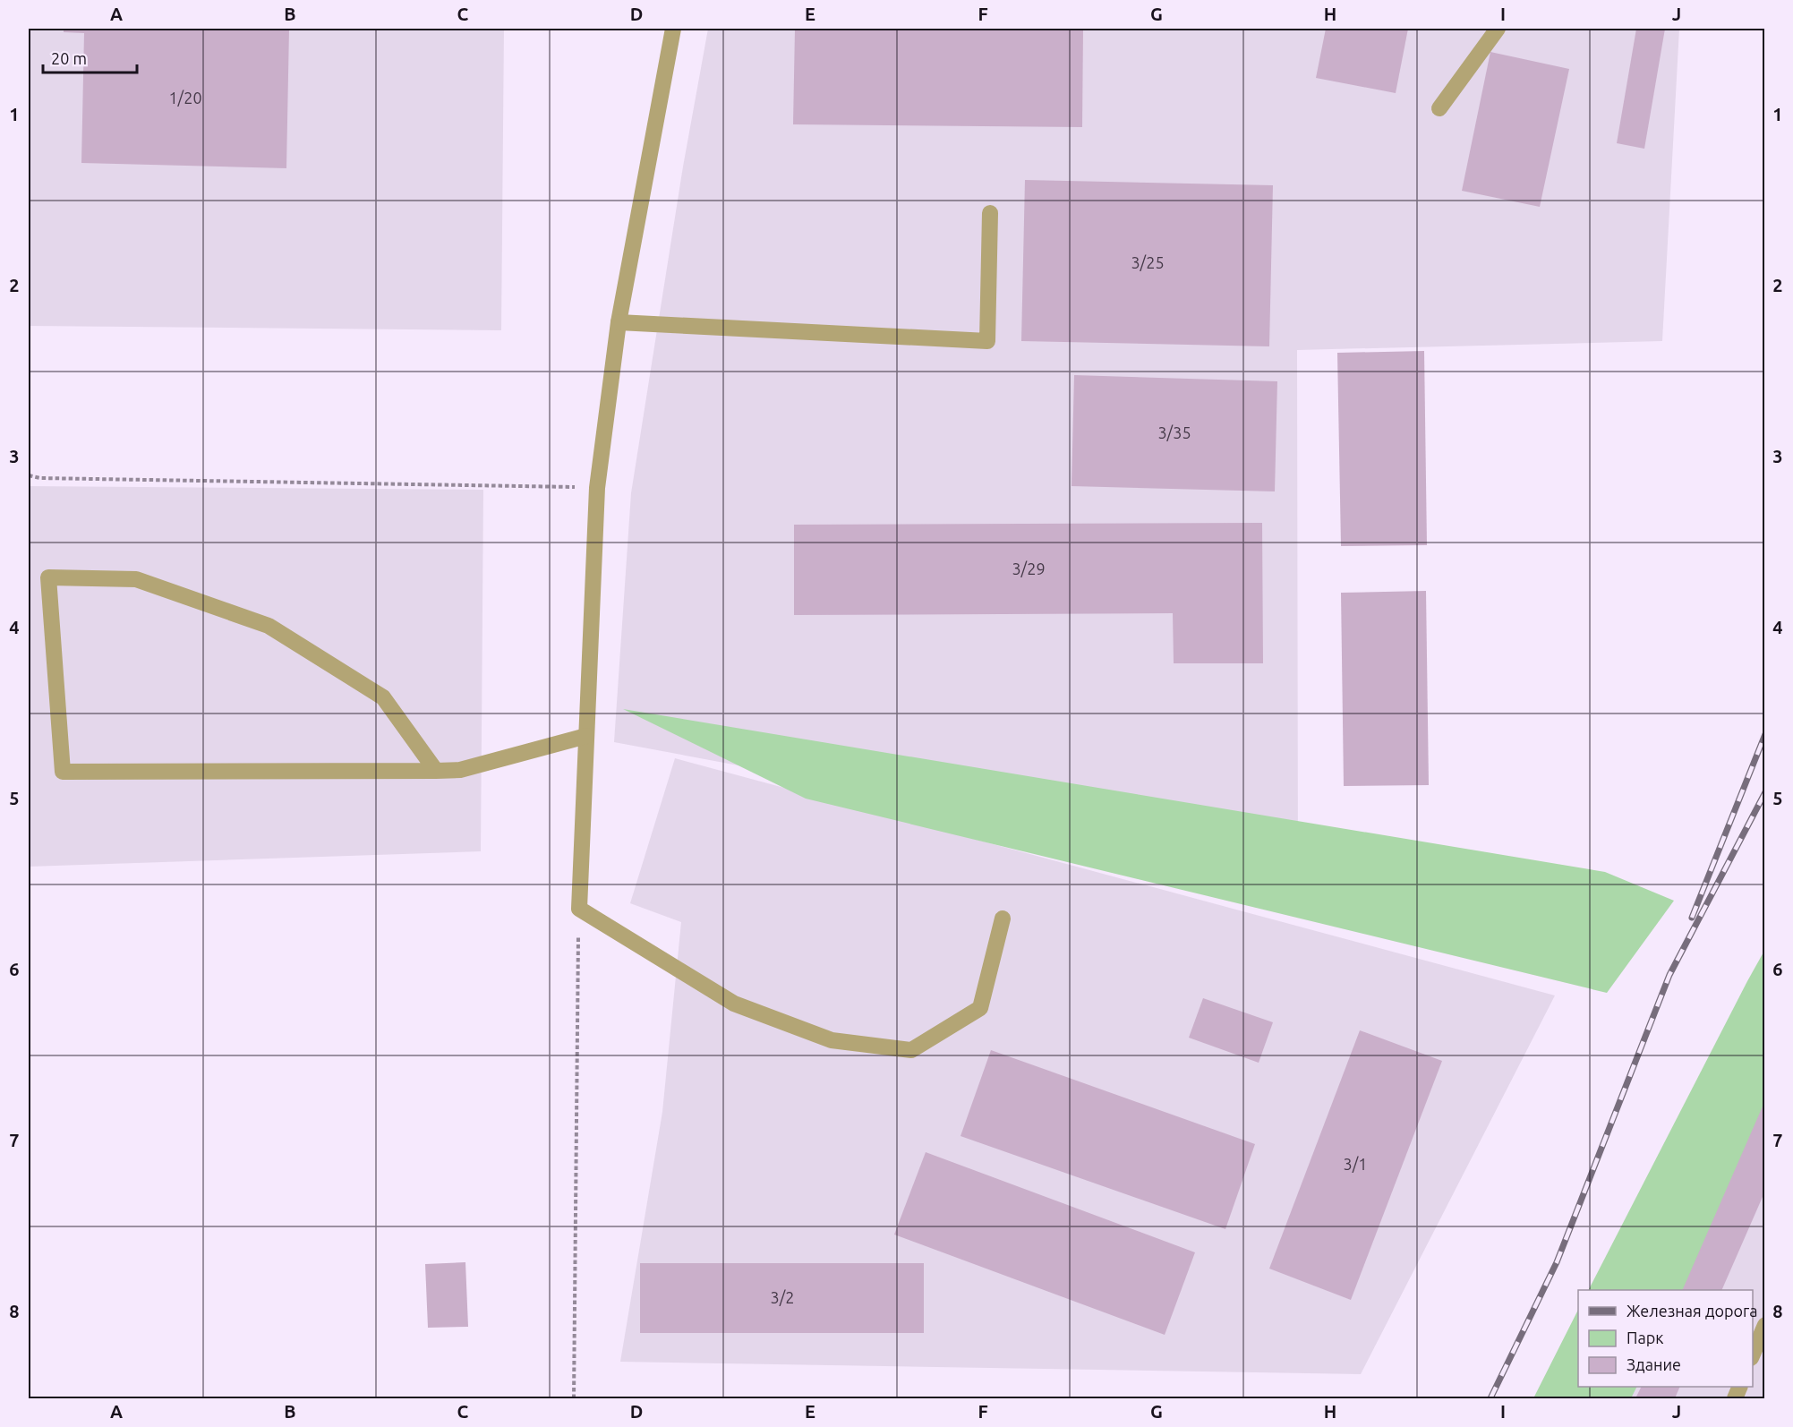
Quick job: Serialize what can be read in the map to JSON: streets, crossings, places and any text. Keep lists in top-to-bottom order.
{
  "house_numbers": [
    "1/20",
    "3/25",
    "3/35",
    "3/29",
    "3/1",
    "3/2"
  ],
  "legend": ["Железная дорога", "Парк", "Здание"],
  "scale_bar": "20 m",
  "grid": {
    "columns": [
      "A",
      "B",
      "C",
      "D",
      "E",
      "F",
      "G",
      "H",
      "I",
      "J"
    ],
    "rows": [
      "1",
      "2",
      "3",
      "4",
      "5",
      "6",
      "7",
      "8"
    ]
  }
}
